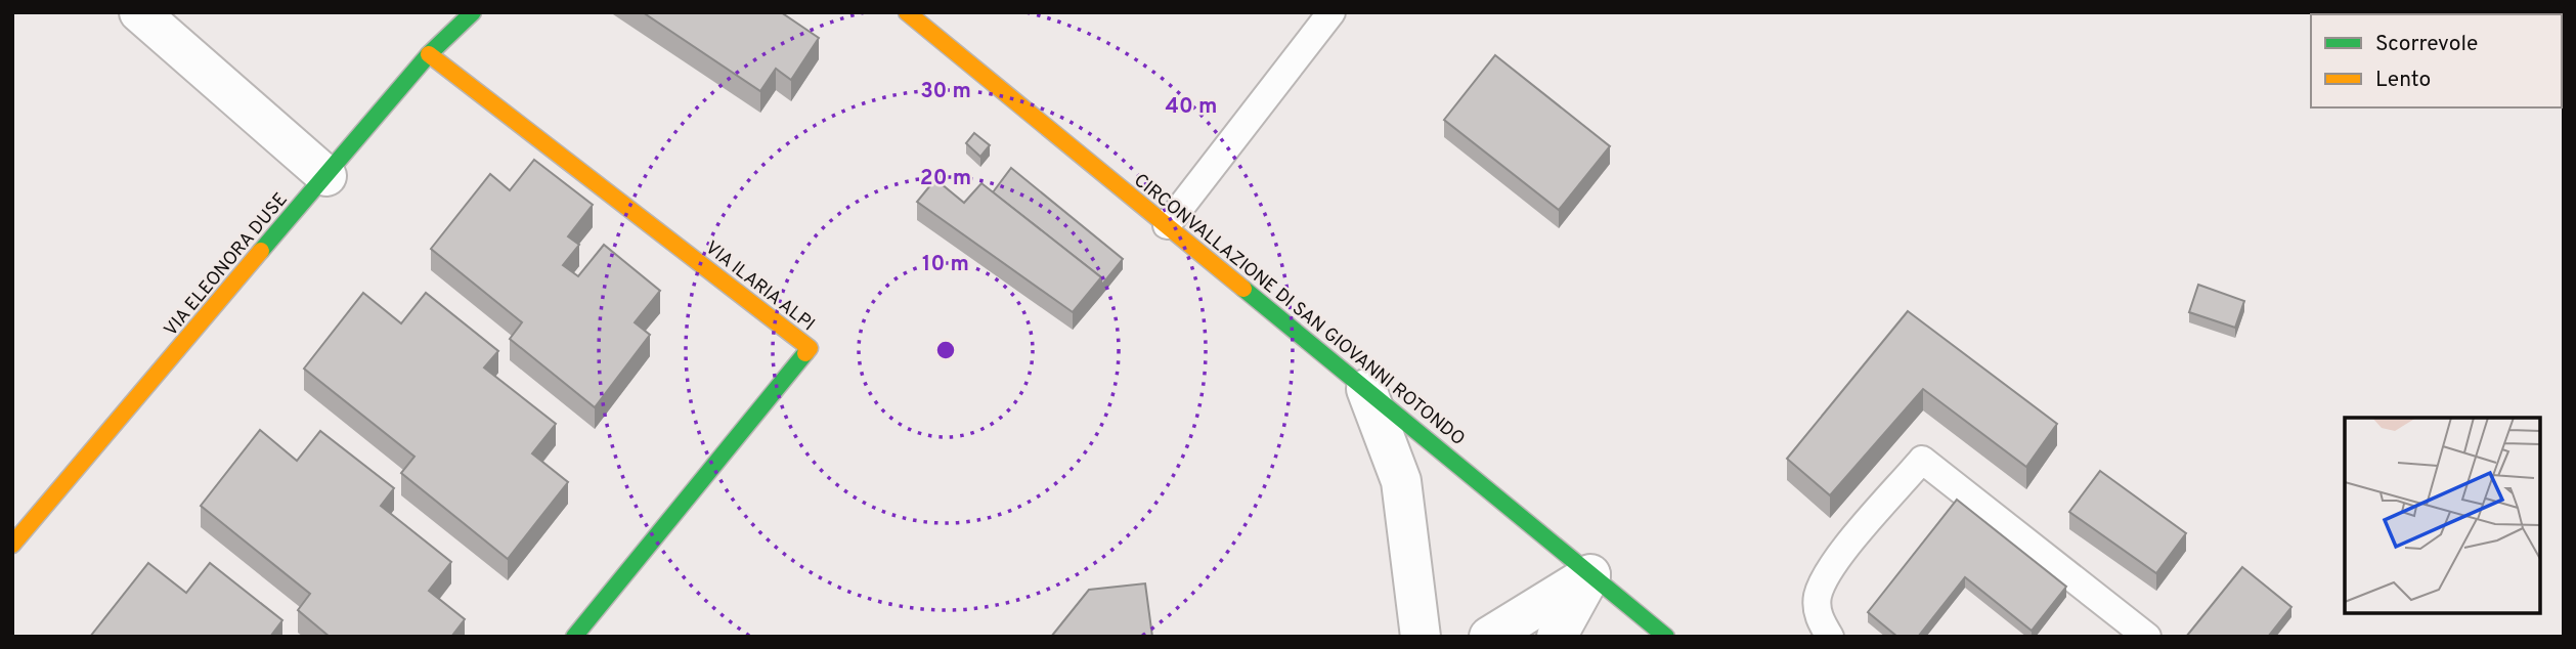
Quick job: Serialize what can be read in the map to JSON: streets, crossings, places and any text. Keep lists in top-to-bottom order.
{
  "streets": {
    "street": ["VIA ELEONORA DUSE", "VIA ILARIA ALPI", "CIRCONVALLAZIONE DI SAN GIOVANNI ROTONDO"]
  },
  "crossings": [
    ["VIA ELEONORA DUSE", "VIA ILARIA ALPI"]
  ],
  "legend": ["Scorrevole", "Lento"],
  "rings": [
    "30 m",
    "40 m",
    "20 m",
    "10 m"
  ]
}
